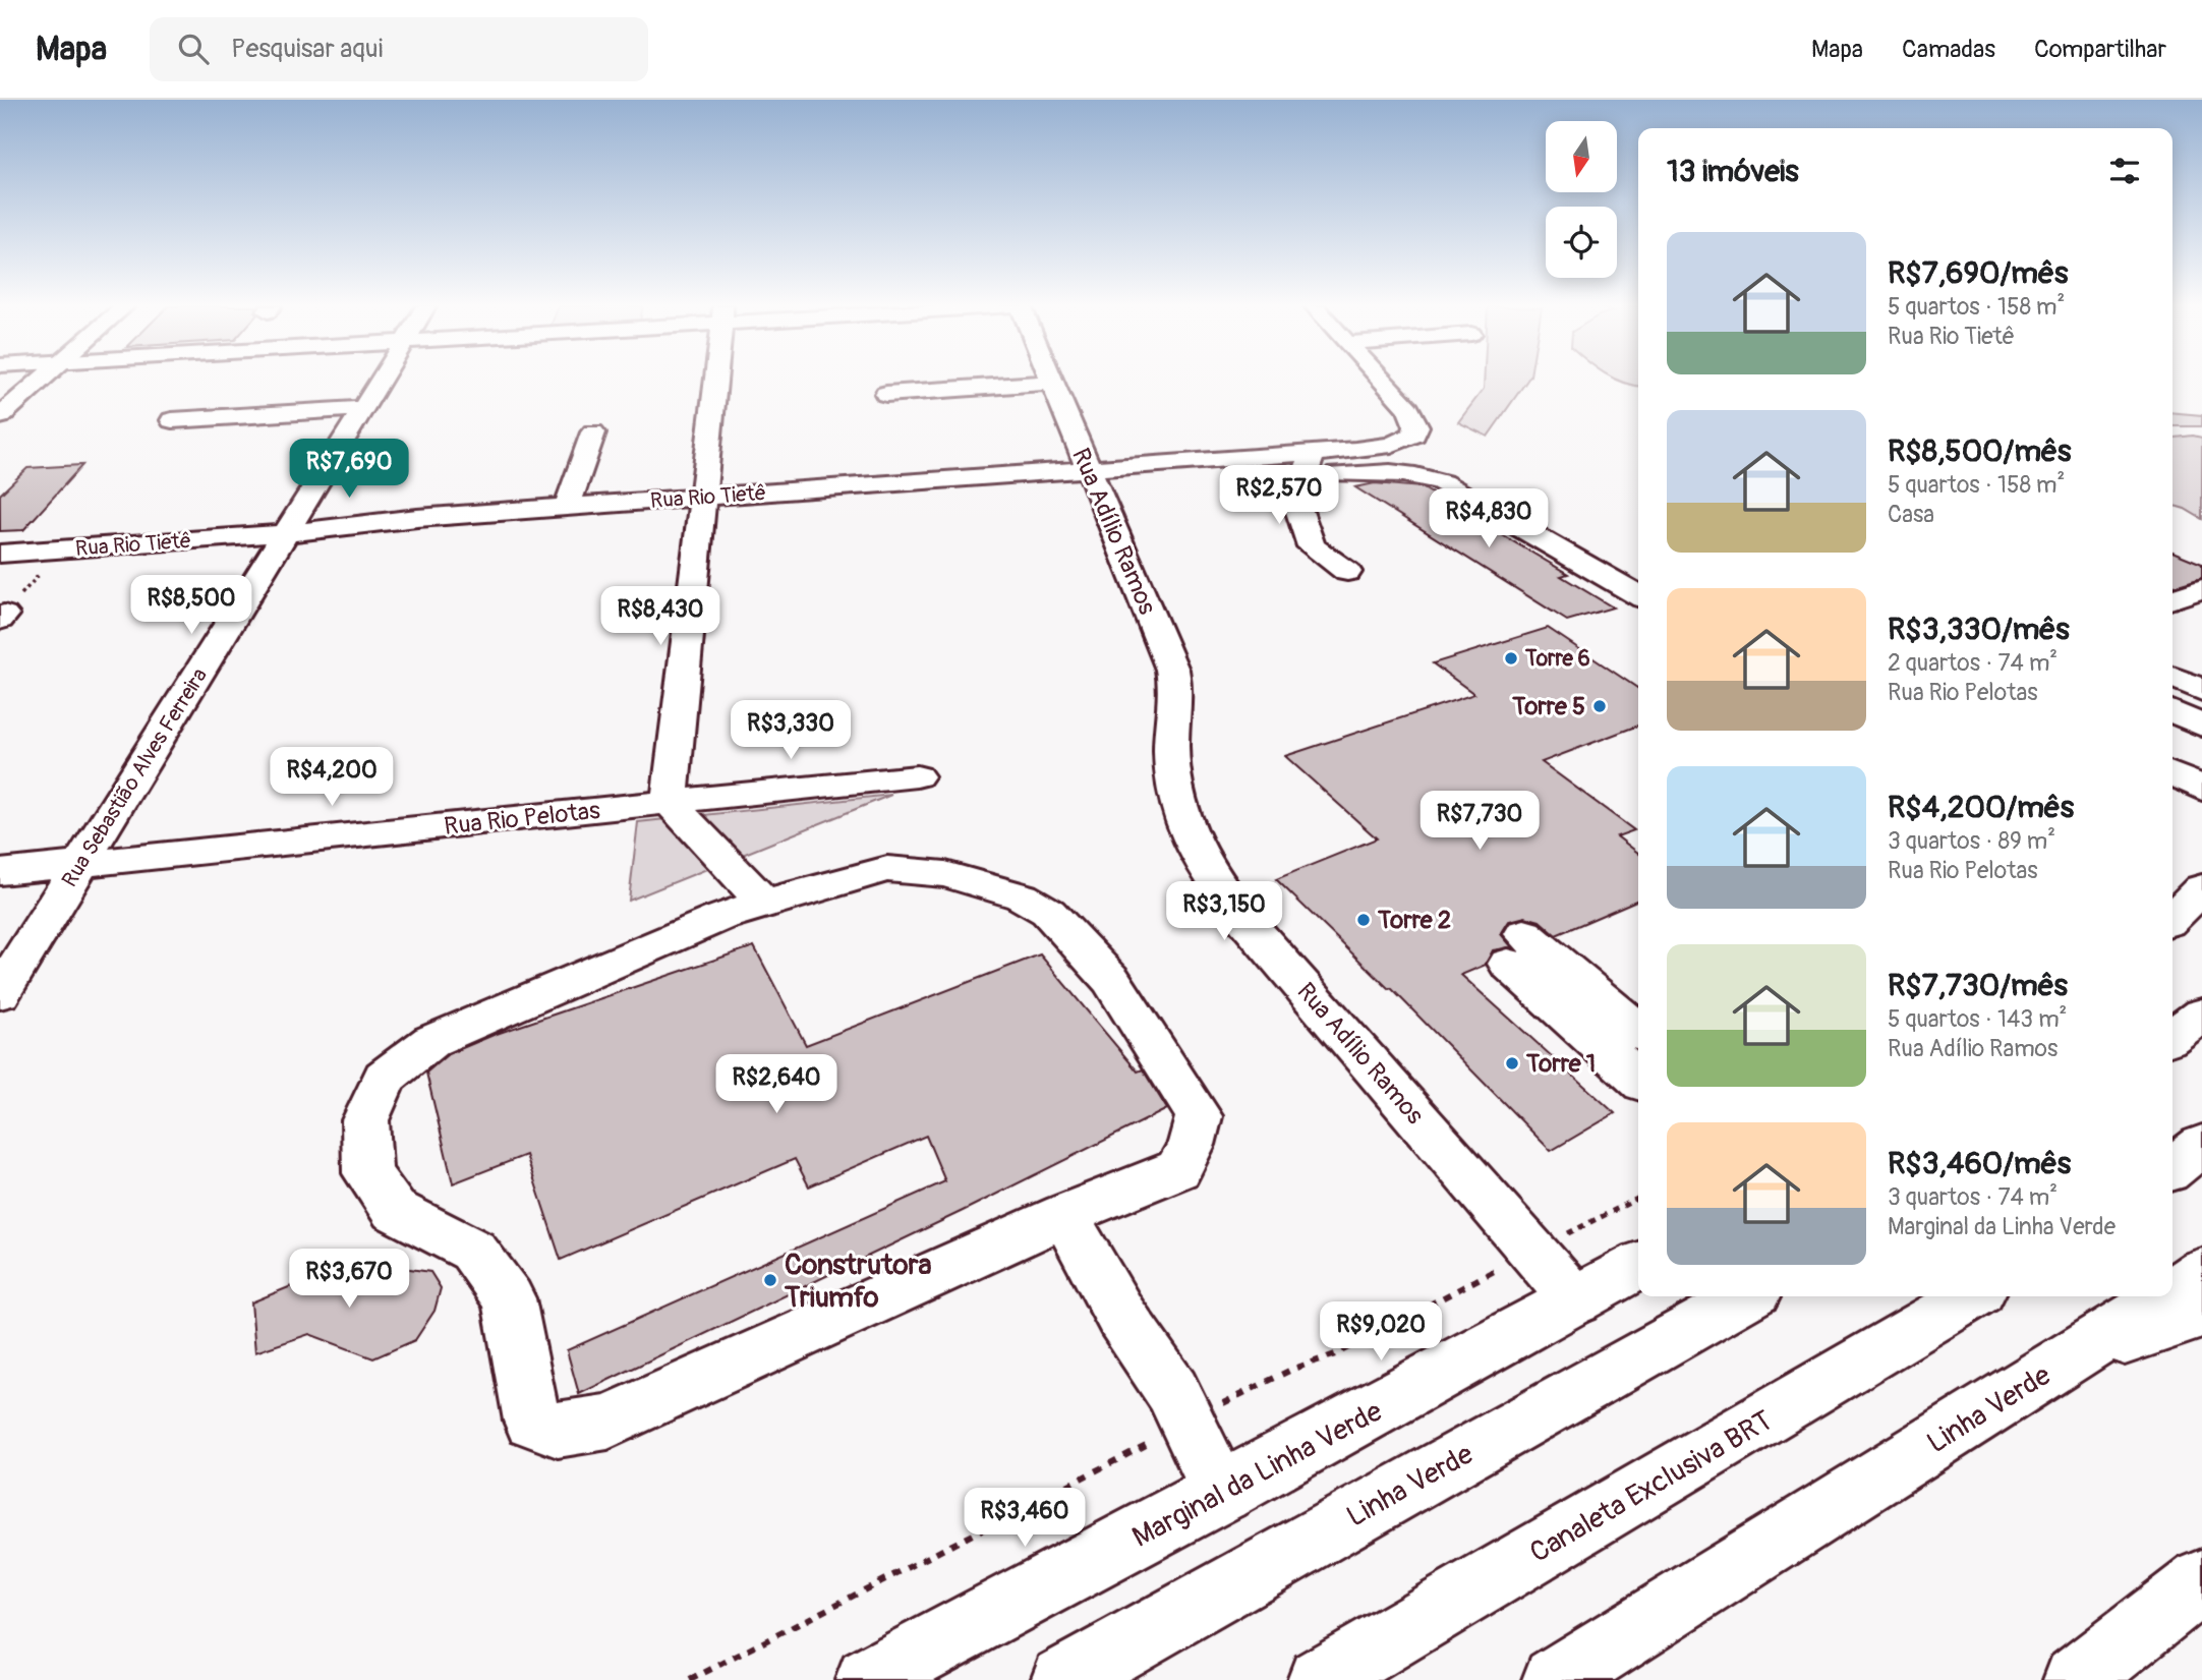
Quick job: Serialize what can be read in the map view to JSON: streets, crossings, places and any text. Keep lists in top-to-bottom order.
{
  "streets": {
    "main road": [
      "Rua Rio Tietê",
      "Rua Adílio Ramos",
      "Rua Sebastião Alves Ferreira",
      "Rua Rio Pelotas",
      "Linha Verde",
      "Marginal da Linha Verde",
      "Canaleta Exclusiva BRT"
    ]
  },
  "crossings": [
    ["Rua Rio Tietê", "Rua Adílio Ramos"],
    ["Rua Rio Tietê", "Rua Sebastião Alves Ferreira"],
    ["Rua Adílio Ramos", "Marginal da Linha Verde"],
    ["Rua Sebastião Alves Ferreira", "Rua Rio Pelotas"]
  ],
  "places": [
    "Torre 6",
    "Torre 5",
    "Torre 2",
    "Torre 1",
    "Construtora Triumfo"
  ],
  "north": "bottom",
  "page": {
    "header": "Mapa",
    "search": "Pesquisar aqui",
    "nav": ["Mapa", "Camadas", "Compartilhar"],
    "heading": "13 imóveis",
    "list": [
      {
        "name": "R$7,690/mês",
        "note": "5 quartos · 158 m² · Rua Rio Tietê"
      },
      {
        "name": "R$8,500/mês",
        "note": "5 quartos · 158 m² · Casa"
      },
      {
        "name": "R$3,330/mês",
        "note": "2 quartos · 74 m² · Rua Rio Pelotas"
      },
      {
        "name": "R$4,200/mês",
        "note": "3 quartos · 89 m² · Rua Rio Pelotas"
      },
      {
        "name": "R$7,730/mês",
        "note": "5 quartos · 143 m² · Rua Adílio Ramos"
      },
      {
        "name": "R$3,460/mês",
        "note": "3 quartos · 74 m² · Marginal da Linha Verde"
      }
    ],
    "price": [
      "R$7,690",
      "R$2,570",
      "R$4,830",
      "R$8,500",
      "R$8,430",
      "R$3,330",
      "R$4,200",
      "R$7,730",
      "R$3,150",
      "R$2,640",
      "R$3,670",
      "R$9,020",
      "R$3,460"
    ]
  }
}
